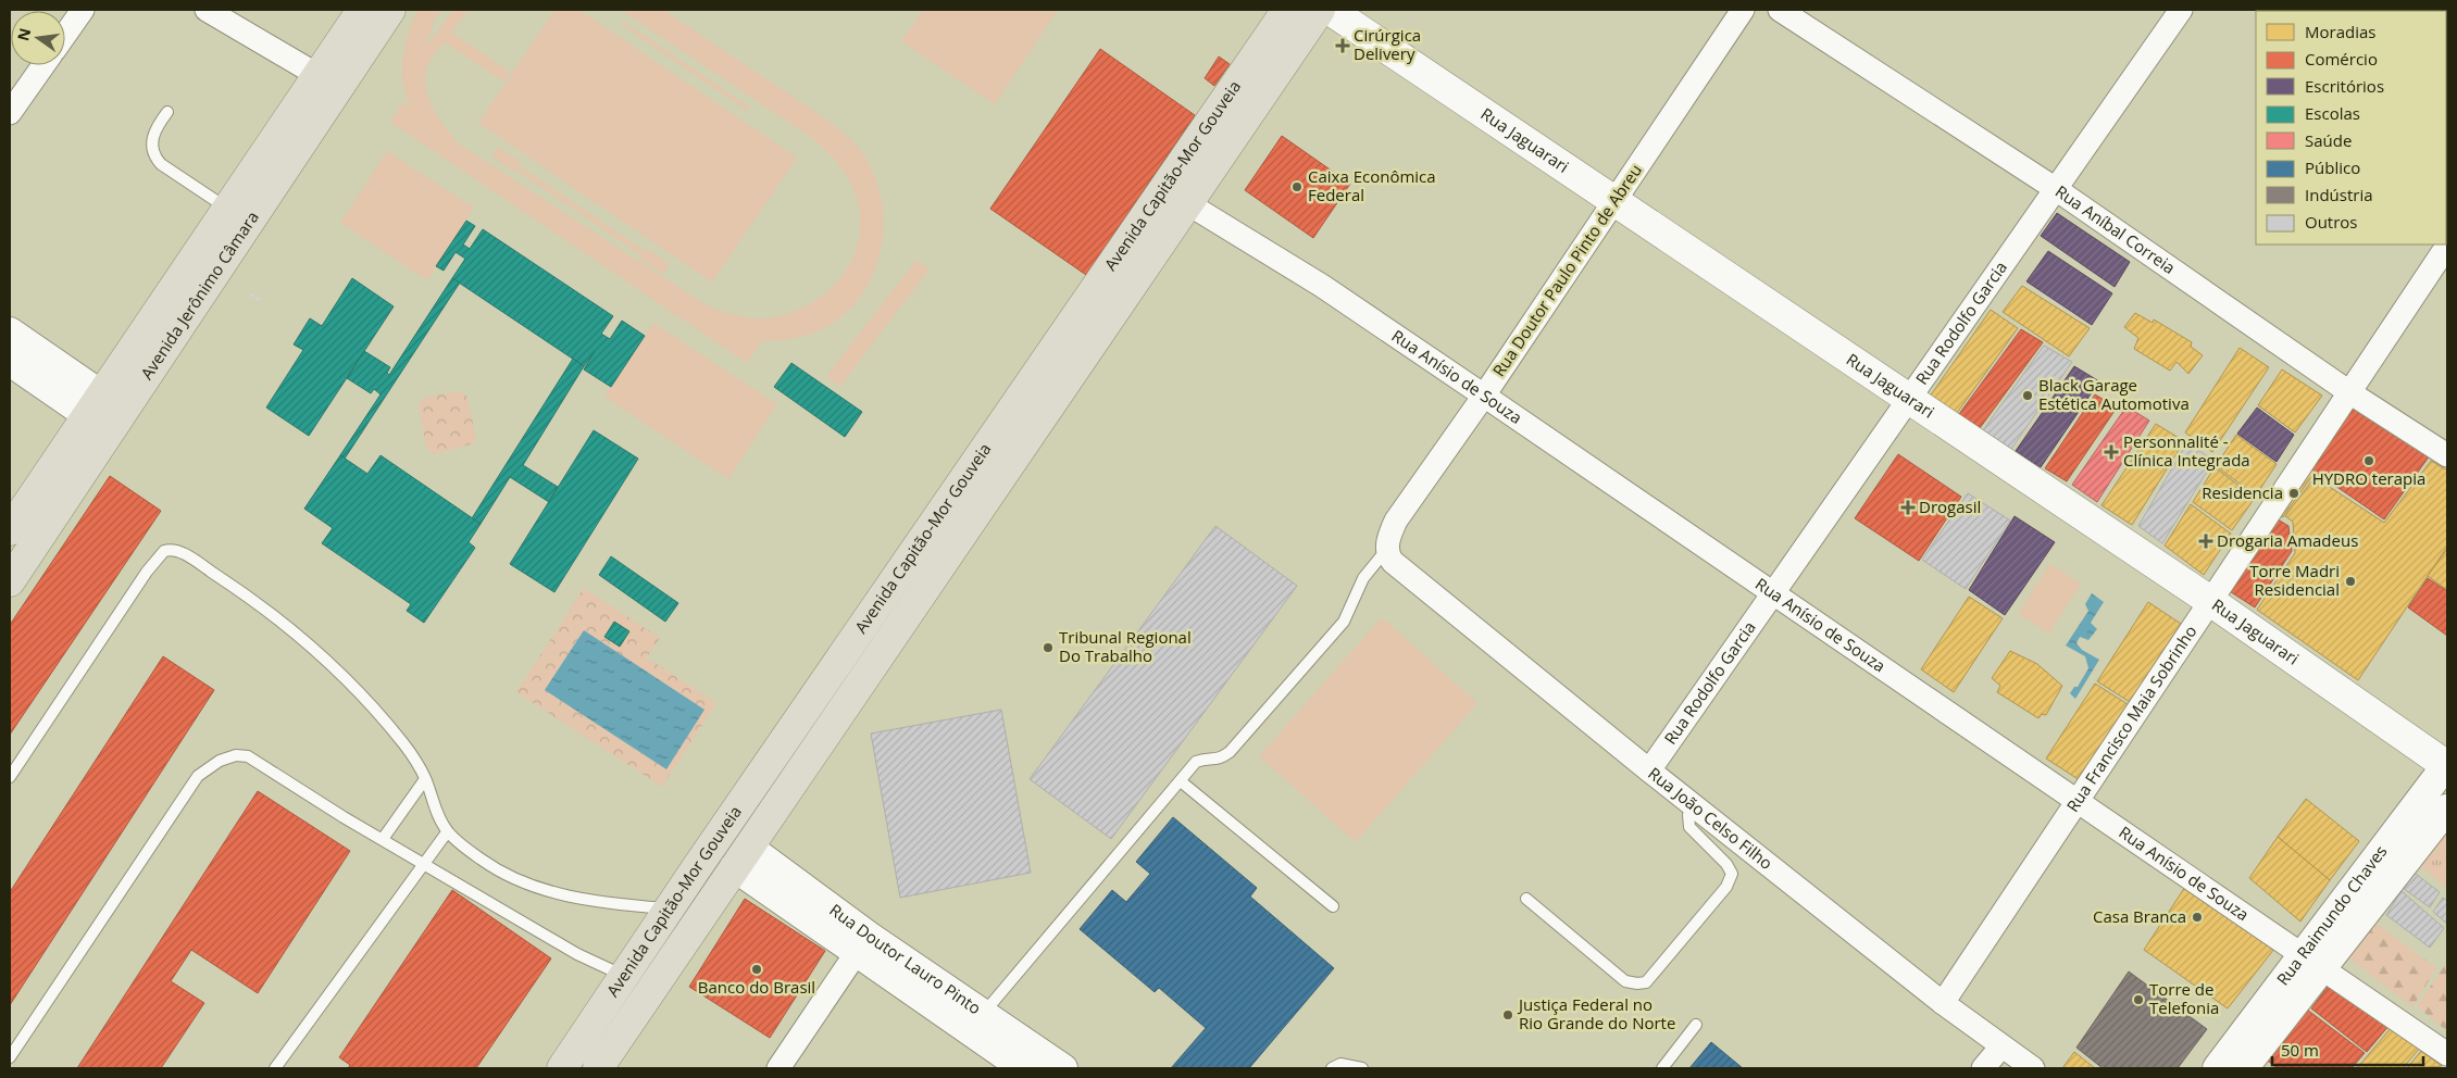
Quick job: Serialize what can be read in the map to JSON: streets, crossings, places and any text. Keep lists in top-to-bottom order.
{
  "streets": {
    "main road": ["Rua Jaguarari", "Avenida Capitão-Mor Gouveia", "Avenida Jerônimo Câmara"],
    "street": [
      "Rua Aníbal Correia",
      "Rua Doutor Paulo Pinto de Abreu",
      "Rua Rodolfo Garcia",
      "Rua Anísio de Souza",
      "Rua Francisco Maia Sobrinho",
      "Rua João Celso Filho",
      "Rua Raimundo Chaves",
      "Rua Doutor Lauro Pinto"
    ]
  },
  "crossings": [
    ["Rua Jaguarari", "Rua Doutor Paulo Pinto de Abreu"],
    ["Rua Jaguarari", "Rua Rodolfo Garcia"],
    ["Rua Jaguarari", "Rua Francisco Maia Sobrinho"],
    ["Rua Jaguarari", "Rua Raimundo Chaves"],
    ["Avenida Capitão-Mor Gouveia", "Rua Anísio de Souza"],
    ["Avenida Capitão-Mor Gouveia", "Rua Doutor Lauro Pinto"],
    ["Rua Aníbal Correia", "Rua Rodolfo Garcia"],
    ["Rua Aníbal Correia", "Rua Francisco Maia Sobrinho"],
    ["Rua Doutor Paulo Pinto de Abreu", "Rua Anísio de Souza"],
    ["Rua Doutor Paulo Pinto de Abreu", "Rua João Celso Filho"],
    ["Rua Rodolfo Garcia", "Rua Anísio de Souza"],
    ["Rua Rodolfo Garcia", "Rua João Celso Filho"],
    ["Rua Anísio de Souza", "Rua Francisco Maia Sobrinho"],
    ["Rua Anísio de Souza", "Rua Raimundo Chaves"],
    ["Rua Francisco Maia Sobrinho", "Rua João Celso Filho"]
  ],
  "places": {
    "health": [
      "Cirúrgica Delivery",
      "Personnalité - Clínica Integrada",
      "Drogasil",
      "Drogaria Amadeus"
    ],
    "other": [
      "Caixa Econômica Federal",
      "Black Garage Estética Automotiva",
      "HYDRO terapia",
      "Residencia",
      "Torre Madri Residencial",
      "Tribunal Regional Do Trabalho",
      "Casa Branca",
      "Banco do Brasil",
      "Torre de Telefonia",
      "Justiça Federal no Rio Grande do Norte"
    ]
  },
  "legend": [
    "Moradias",
    "Comércio",
    "Escritórios",
    "Escolas",
    "Saúde",
    "Público",
    "Indústria",
    "Outros"
  ],
  "scale_bar": "50 m",
  "north": "left"
}
